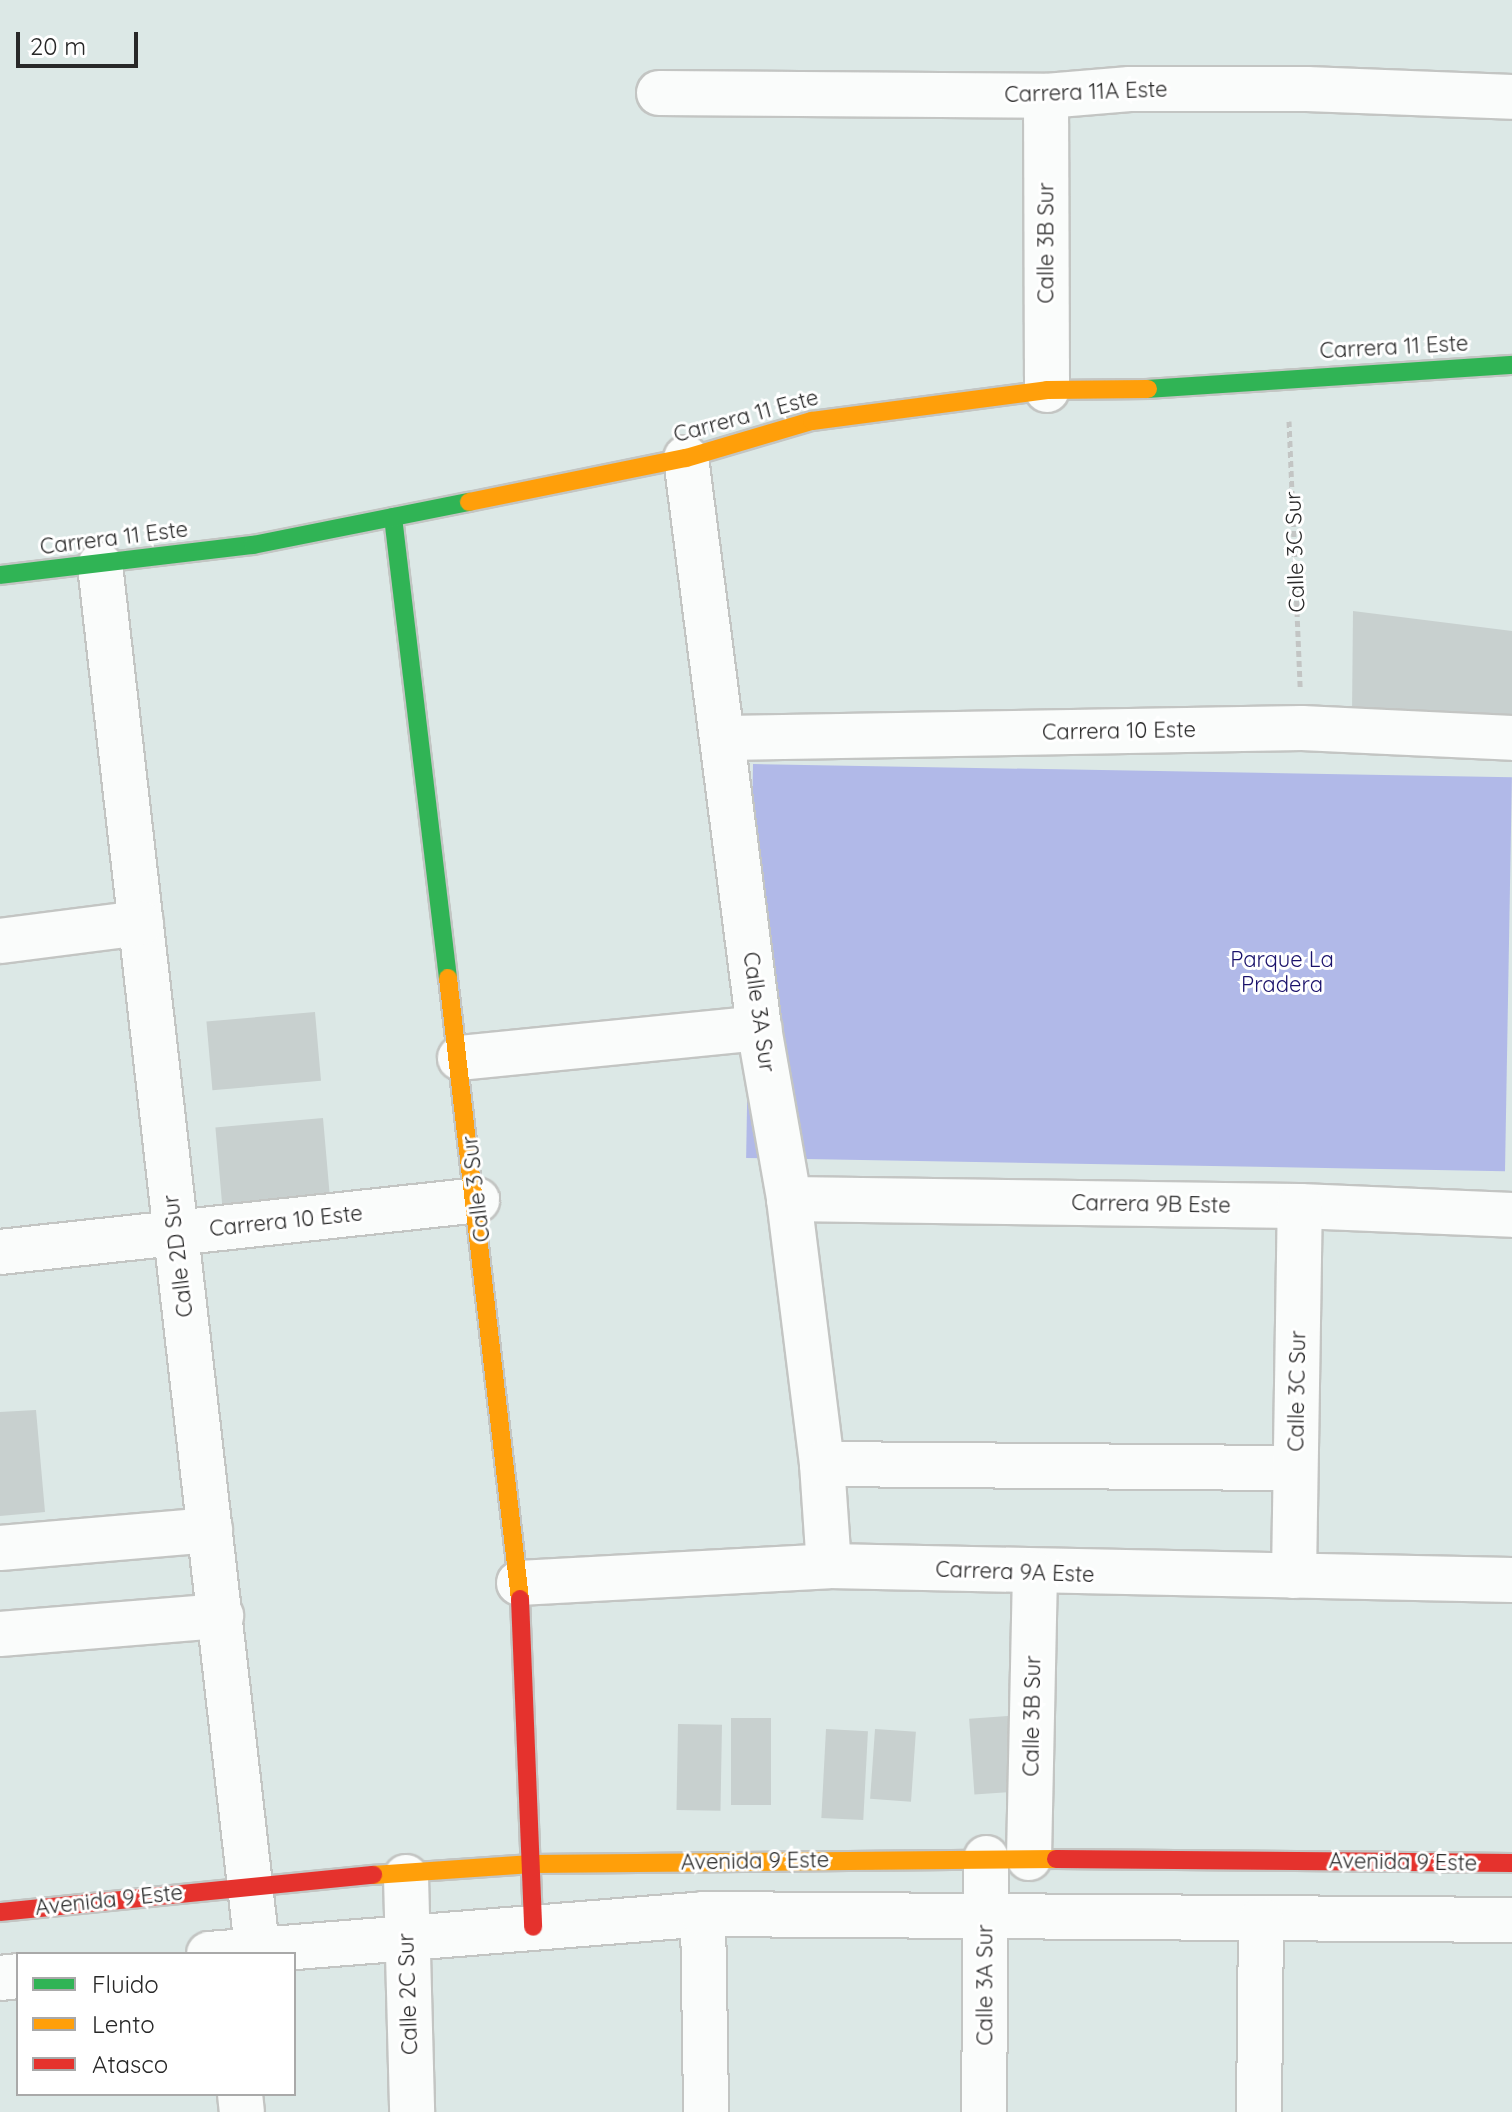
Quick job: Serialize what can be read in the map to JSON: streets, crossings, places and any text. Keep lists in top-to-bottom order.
{
  "streets": {
    "street": [
      "Carrera 11A Este",
      "Calle 3B Sur",
      "Carrera 11 Este",
      "Calle 3C Sur",
      "Carrera 10 Este",
      "Calle 3A Sur",
      "Calle 3 Sur",
      "Carrera 9B Este",
      "Calle 2D Sur",
      "Carrera 9A Este",
      "Avenida 9 Este",
      "Calle 2C Sur"
    ]
  },
  "crossings": [
    ["Carrera 11A Este", "Calle 3B Sur"],
    ["Calle 3B Sur", "Carrera 11 Este"],
    ["Calle 3B Sur", "Carrera 9A Este"],
    ["Calle 3B Sur", "Avenida 9 Este"],
    ["Carrera 11 Este", "Calle 3C Sur"],
    ["Carrera 11 Este", "Calle 3A Sur"],
    ["Carrera 11 Este", "Calle 3 Sur"],
    ["Carrera 11 Este", "Calle 2D Sur"],
    ["Calle 3C Sur", "Carrera 10 Este"],
    ["Calle 3C Sur", "Carrera 9B Este"],
    ["Calle 3C Sur", "Carrera 9A Este"],
    ["Carrera 10 Este", "Calle 3A Sur"],
    ["Carrera 10 Este", "Calle 3 Sur"],
    ["Carrera 10 Este", "Calle 2D Sur"],
    ["Calle 3A Sur", "Carrera 9B Este"],
    ["Calle 3A Sur", "Carrera 9A Este"],
    ["Calle 3A Sur", "Avenida 9 Este"],
    ["Calle 3 Sur", "Carrera 9A Este"],
    ["Calle 3 Sur", "Avenida 9 Este"],
    ["Calle 2D Sur", "Avenida 9 Este"],
    ["Avenida 9 Este", "Calle 2C Sur"]
  ],
  "parks": ["Parque La Pradera"],
  "legend": ["Fluido", "Lento", "Atasco"],
  "scale_bar": "20 m"
}
